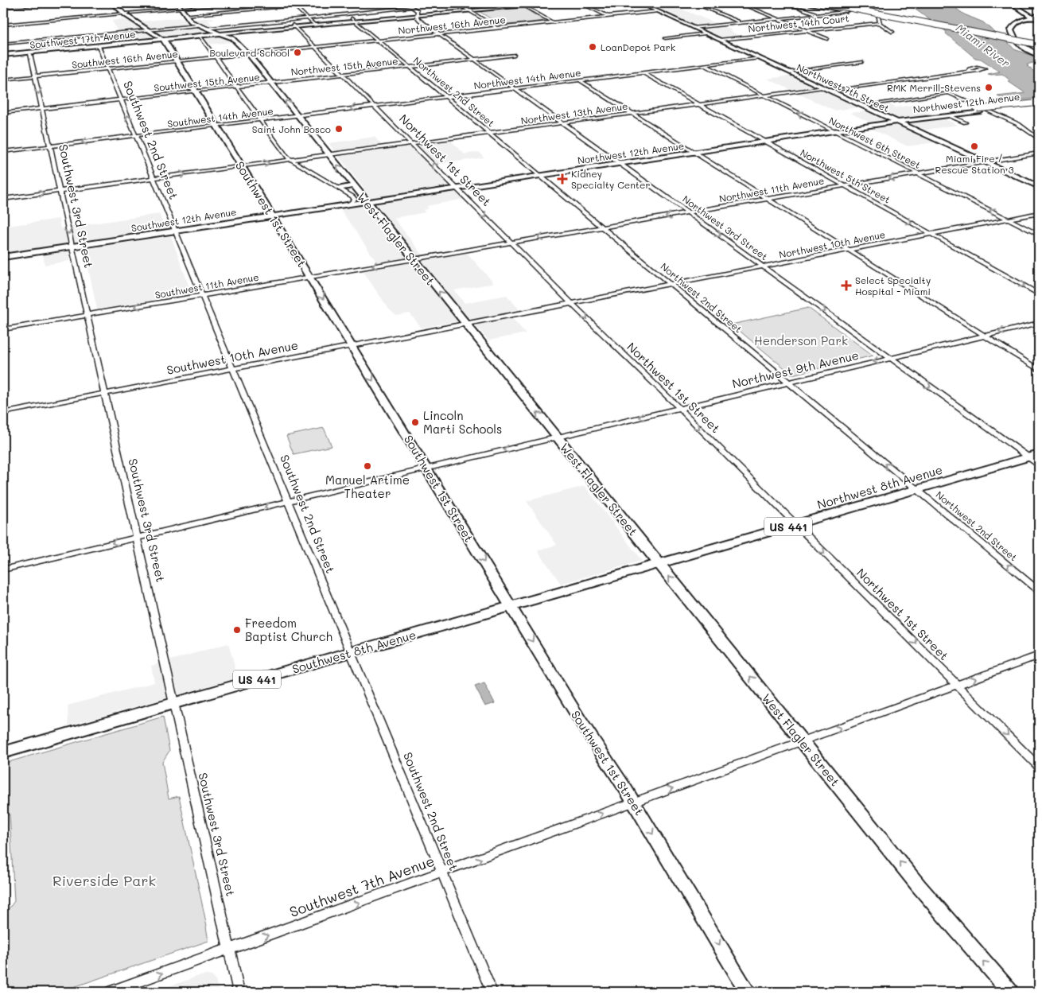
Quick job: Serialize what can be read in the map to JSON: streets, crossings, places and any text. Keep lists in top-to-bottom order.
{
  "streets": {
    "main road": [
      "Southwest 17th Avenue",
      "Northwest 7th Street",
      "Northwest 12th Avenue",
      "Southwest 1st Street",
      "Southwest 12th Avenue",
      "West Flagler Street",
      "Northwest 8th Avenue",
      "US 441",
      "Southwest 8th Avenue"
    ],
    "street": [
      "Northwest 14th Court",
      "Northwest 16th Avenue",
      "Southwest 16th Avenue",
      "Northwest 15th Avenue",
      "Northwest 14th Avenue",
      "Southwest 15th Avenue",
      "Northwest 2nd Street",
      "Northwest 13th Avenue",
      "Southwest 14th Avenue",
      "Southwest 2nd Street",
      "Northwest 6th Street",
      "Northwest 1st Street",
      "Northwest 5th Street",
      "Northwest 11th Avenue",
      "Southwest 3rd Street",
      "Northwest 3rd Street",
      "Northwest 10th Avenue",
      "Southwest 11th Avenue",
      "Southwest 10th Avenue",
      "Northwest 9th Avenue",
      "Southwest 7th Avenue"
    ]
  },
  "crossings": [
    ["Northwest 14th Court", "Northwest 7th Street"],
    ["Northwest 16th Avenue", "Southwest 16th Avenue"],
    ["Northwest 16th Avenue", "Northwest 7th Street"],
    ["Northwest 16th Avenue", "Northwest 2nd Street"],
    ["Northwest 16th Avenue", "Northwest 1st Street"],
    ["Northwest 16th Avenue", "Northwest 3rd Street"],
    ["Northwest 16th Avenue", "West Flagler Street"],
    ["Southwest 17th Avenue", "Southwest 2nd Street"],
    ["Southwest 17th Avenue", "Southwest 3rd Street"],
    ["Southwest 17th Avenue", "Southwest 1st Street"],
    ["Southwest 17th Avenue", "West Flagler Street"],
    ["Southwest 16th Avenue", "Southwest 2nd Street"],
    ["Southwest 16th Avenue", "Southwest 3rd Street"],
    ["Southwest 16th Avenue", "Southwest 1st Street"],
    ["Southwest 16th Avenue", "West Flagler Street"],
    ["Northwest 15th Avenue", "Southwest 15th Avenue"],
    ["Northwest 15th Avenue", "Northwest 2nd Street"],
    ["Northwest 15th Avenue", "Northwest 1st Street"],
    ["Northwest 15th Avenue", "Northwest 3rd Street"],
    ["Northwest 15th Avenue", "West Flagler Street"],
    ["Northwest 14th Avenue", "Northwest 7th Street"],
    ["Northwest 14th Avenue", "Northwest 2nd Street"],
    ["Northwest 14th Avenue", "Southwest 14th Avenue"],
    ["Northwest 14th Avenue", "Northwest 6th Street"],
    ["Northwest 14th Avenue", "Northwest 1st Street"],
    ["Northwest 14th Avenue", "Northwest 5th Street"],
    ["Northwest 14th Avenue", "Northwest 3rd Street"],
    ["Northwest 14th Avenue", "West Flagler Street"],
    ["Southwest 15th Avenue", "Southwest 2nd Street"],
    ["Southwest 15th Avenue", "Southwest 3rd Street"],
    ["Southwest 15th Avenue", "Southwest 1st Street"],
    ["Southwest 15th Avenue", "West Flagler Street"],
    ["Northwest 7th Street", "Northwest 12th Avenue"],
    ["Northwest 7th Street", "Northwest 13th Avenue"],
    ["Northwest 7th Street", "Northwest 11th Avenue"],
    ["Northwest 2nd Street", "Northwest 12th Avenue"],
    ["Northwest 2nd Street", "Northwest 13th Avenue"],
    ["Northwest 2nd Street", "Northwest 11th Avenue"],
    ["Northwest 2nd Street", "Northwest 10th Avenue"],
    ["Northwest 2nd Street", "Northwest 9th Avenue"],
    ["Northwest 2nd Street", "Northwest 8th Avenue"],
    ["Northwest 12th Avenue", "Northwest 6th Street"],
    ["Northwest 12th Avenue", "Northwest 1st Street"],
    ["Northwest 12th Avenue", "Northwest 5th Street"],
    ["Northwest 12th Avenue", "Southwest 12th Avenue"],
    ["Northwest 12th Avenue", "Northwest 3rd Street"],
    ["Northwest 12th Avenue", "West Flagler Street"],
    ["Northwest 13th Avenue", "Southwest 2nd Street"],
    ["Northwest 13th Avenue", "Northwest 6th Street"],
    ["Northwest 13th Avenue", "Northwest 1st Street"],
    ["Northwest 13th Avenue", "Northwest 5th Street"],
    ["Northwest 13th Avenue", "Southwest 1st Street"],
    ["Northwest 13th Avenue", "Northwest 3rd Street"],
    ["Northwest 13th Avenue", "West Flagler Street"],
    ["Southwest 14th Avenue", "Southwest 2nd Street"],
    ["Southwest 14th Avenue", "Southwest 3rd Street"],
    ["Southwest 14th Avenue", "Southwest 1st Street"],
    ["Southwest 14th Avenue", "West Flagler Street"],
    ["Southwest 2nd Street", "Southwest 12th Avenue"],
    ["Southwest 2nd Street", "Southwest 11th Avenue"],
    ["Southwest 2nd Street", "Southwest 10th Avenue"],
    ["Southwest 2nd Street", "Northwest 9th Avenue"],
    ["Southwest 2nd Street", "Southwest 8th Avenue"],
    ["Southwest 2nd Street", "Southwest 7th Avenue"],
    ["Northwest 6th Street", "Northwest 11th Avenue"],
    ["Northwest 6th Street", "Northwest 10th Avenue"],
    ["Northwest 1st Street", "Northwest 11th Avenue"],
    ["Northwest 1st Street", "Northwest 10th Avenue"],
    ["Northwest 1st Street", "Northwest 9th Avenue"],
    ["Northwest 1st Street", "Northwest 8th Avenue"],
    ["Northwest 1st Street", "Southwest 7th Avenue"],
    ["Northwest 5th Street", "Northwest 11th Avenue"],
    ["Northwest 5th Street", "Northwest 10th Avenue"],
    ["Northwest 11th Avenue", "Northwest 3rd Street"],
    ["Northwest 11th Avenue", "West Flagler Street"],
    ["Northwest 11th Avenue", "Southwest 11th Avenue"],
    ["Southwest 3rd Street", "Southwest 12th Avenue"],
    ["Southwest 3rd Street", "Southwest 11th Avenue"],
    ["Southwest 3rd Street", "Southwest 10th Avenue"],
    ["Southwest 3rd Street", "Northwest 9th Avenue"],
    ["Southwest 3rd Street", "Southwest 8th Avenue"],
    ["Southwest 3rd Street", "Southwest 7th Avenue"],
    ["Southwest 1st Street", "Southwest 12th Avenue"],
    ["Southwest 1st Street", "Southwest 11th Avenue"],
    ["Southwest 1st Street", "Southwest 10th Avenue"],
    ["Southwest 1st Street", "Northwest 9th Avenue"],
    ["Southwest 1st Street", "Southwest 8th Avenue"],
    ["Southwest 1st Street", "Southwest 7th Avenue"],
    ["Southwest 12th Avenue", "West Flagler Street"],
    ["Northwest 3rd Street", "Northwest 10th Avenue"],
    ["Northwest 3rd Street", "Northwest 9th Avenue"],
    ["Northwest 3rd Street", "Northwest 8th Avenue"],
    ["West Flagler Street", "Northwest 10th Avenue"],
    ["West Flagler Street", "Southwest 11th Avenue"],
    ["West Flagler Street", "Southwest 10th Avenue"],
    ["West Flagler Street", "Northwest 9th Avenue"],
    ["West Flagler Street", "Northwest 8th Avenue"],
    ["West Flagler Street", "Southwest 8th Avenue"],
    ["West Flagler Street", "Southwest 7th Avenue"],
    ["Northwest 10th Avenue", "Southwest 10th Avenue"],
    ["Northwest 8th Avenue", "Southwest 8th Avenue"]
  ],
  "one_way": [
    "Northwest 2nd Street",
    "Northwest 6th Street",
    "Northwest 1st Street",
    "Northwest 11th Avenue",
    "Southwest 1st Street",
    "West Flagler Street",
    "Southwest 11th Avenue",
    "Northwest 9th Avenue",
    "Southwest 7th Avenue"
  ],
  "water": ["Miami River"],
  "parks": ["Henderson Park", "Riverside Park"],
  "places": {
    "other": [
      "LoanDepot Park",
      "Boulevard School",
      "RMK Merrill-Stevens",
      "Saint John Bosco",
      "Miami Fire / Rescue Station 3",
      "Lincoln Marti Schools",
      "Manuel Artime Theater",
      "Freedom Baptist Church"
    ],
    "health": ["Kidney Specialty Center", "Select Specialty Hospital - Miami"]
  }
}
